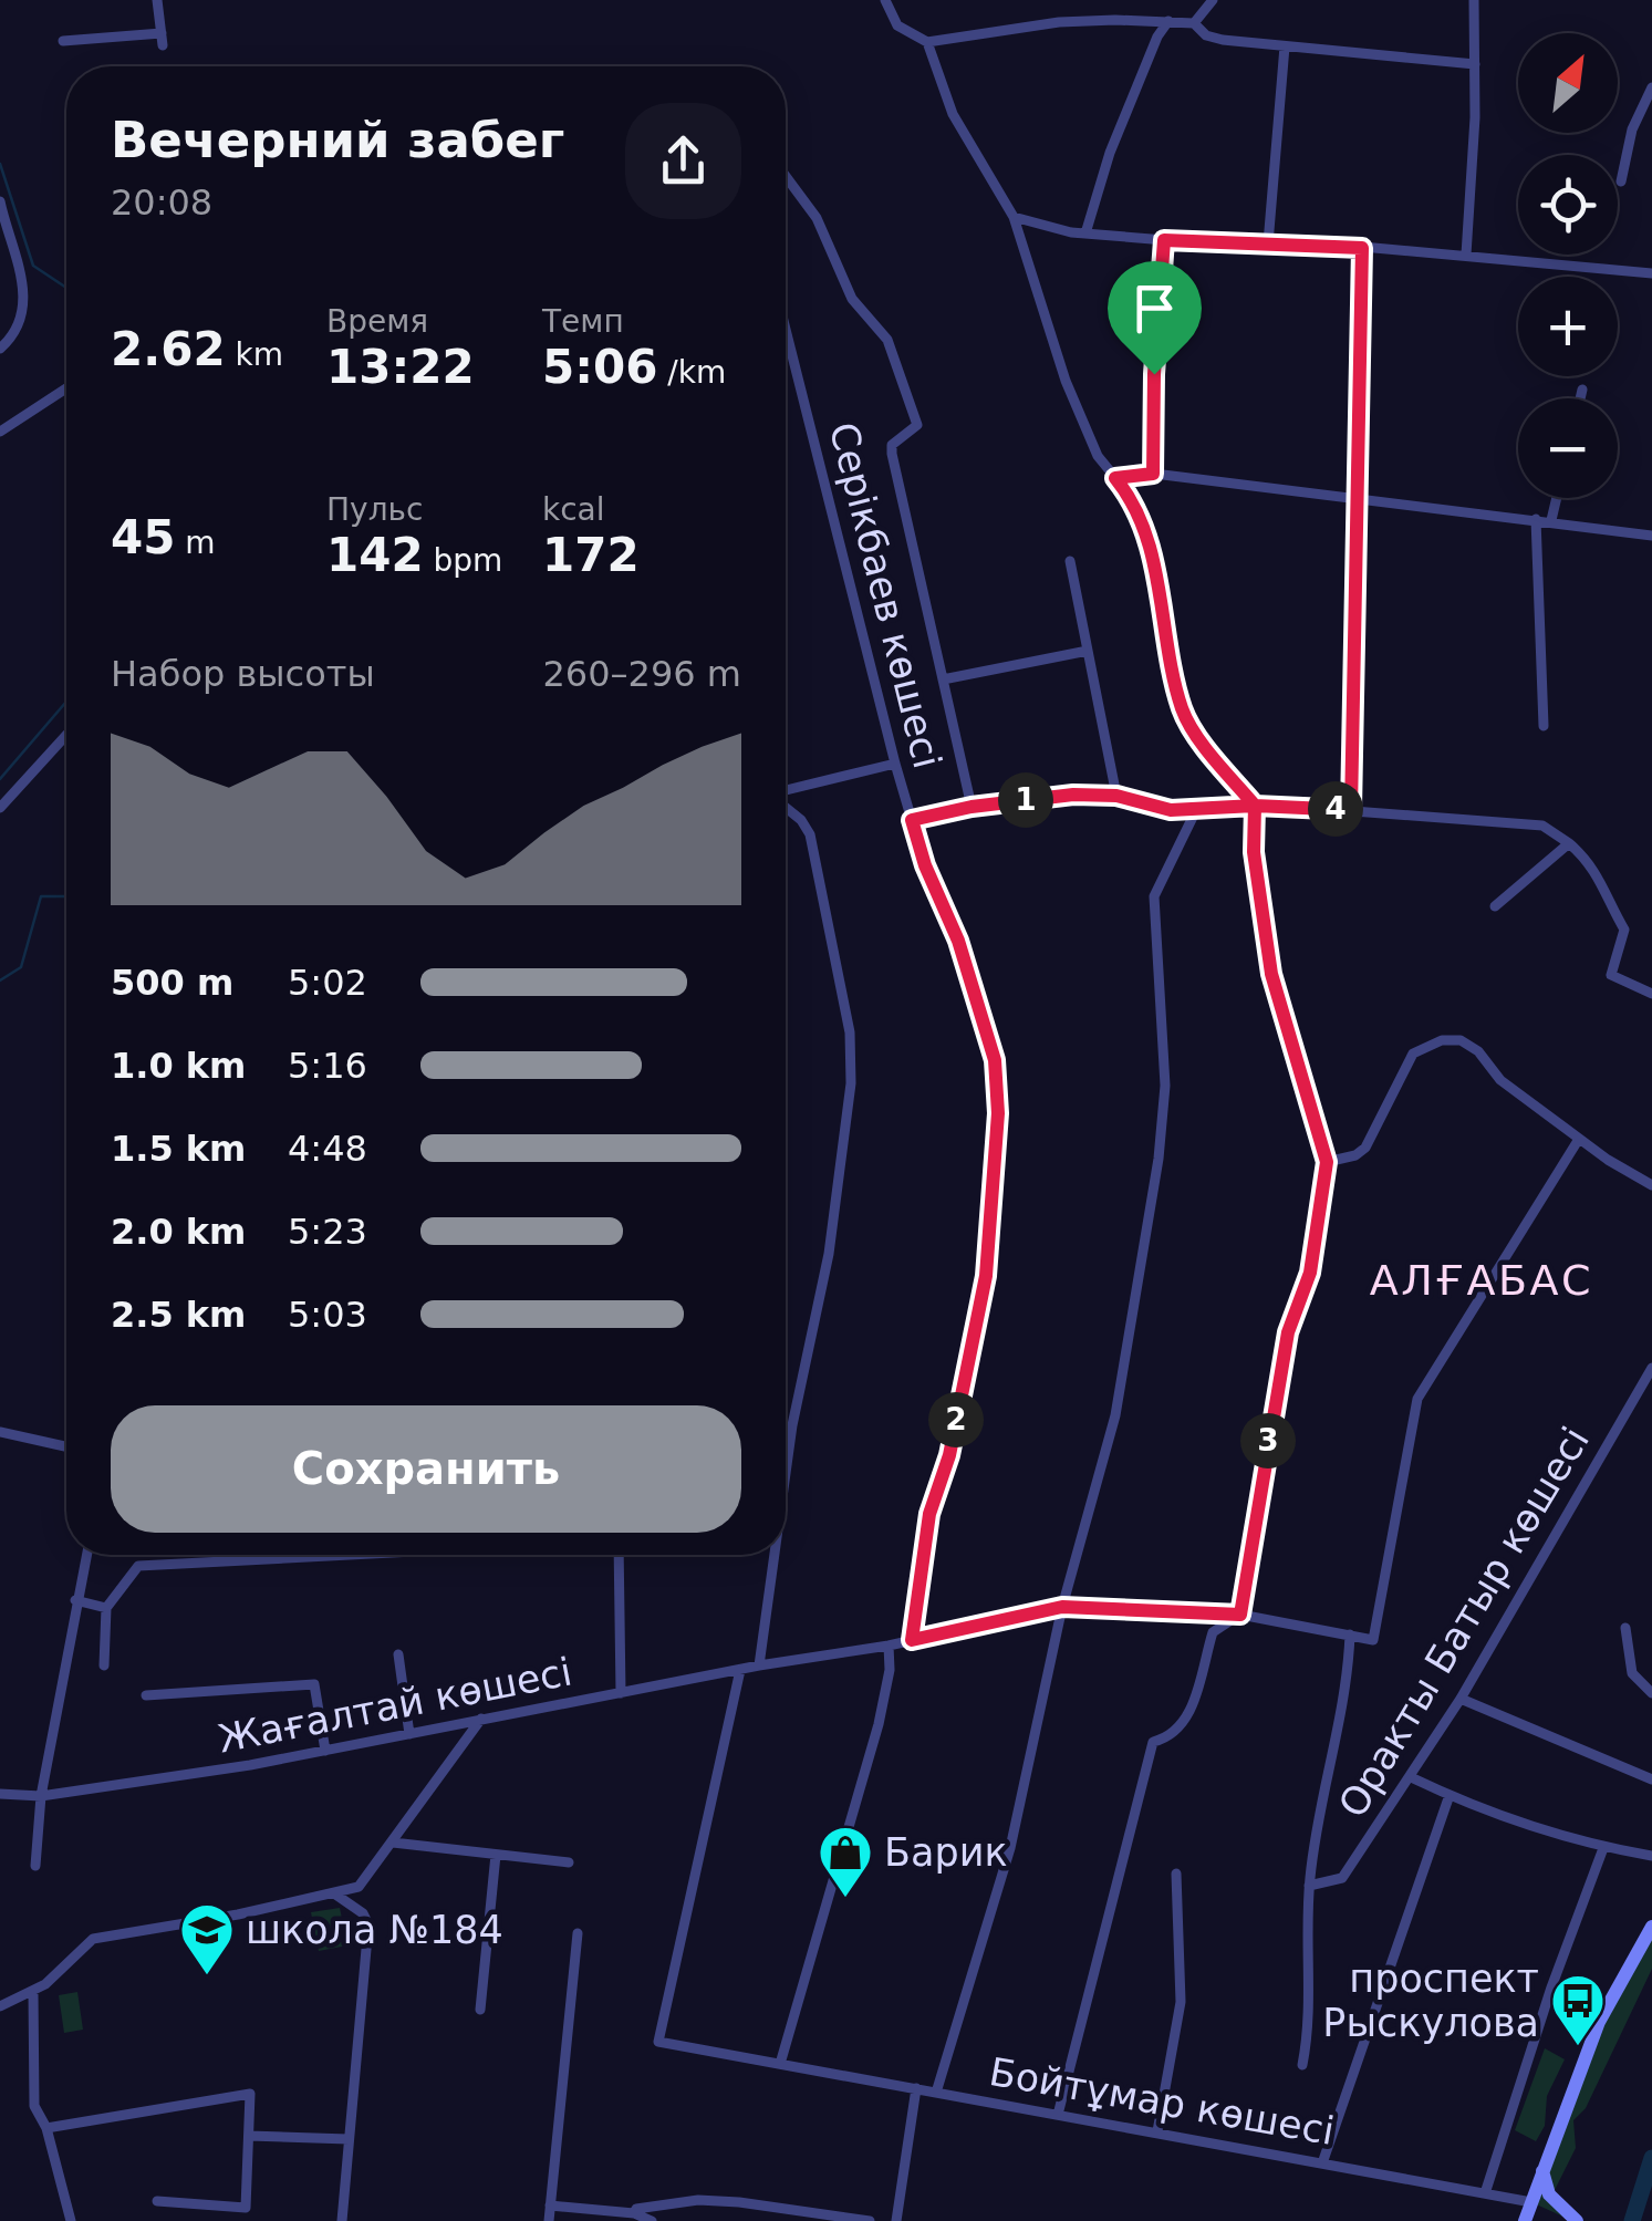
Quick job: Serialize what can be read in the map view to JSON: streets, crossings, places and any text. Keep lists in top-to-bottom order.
{
  "streets": {
    "street": [
      "Серікбаев көшесі",
      "Оракты Батыр көшесі",
      "Жағалтай көшесі",
      "Бойтұмар көшесі"
    ]
  },
  "crossings": [
    ["Серікбаев көшесі", "Жағалтай көшесі"],
    ["Оракты Батыр көшесі", "Бойтұмар көшесі"],
    ["Жағалтай көшесі", "Бойтұмар көшесі"]
  ],
  "districts": ["АЛҒАБАС"],
  "places": {
    "shop": ["Барик"],
    "school or university": ["школа №184"],
    "bus stop": ["проспект Рыскулова"]
  },
  "north": "top right",
  "page": {
    "map_buttons": ["+", "−"],
    "heading": ["Вечерний забег", "20:08"],
    "stats": [
      ["2.62 km"],
      ["Время", "13:22"],
      ["Темп", "5:06 /km"],
      ["45 m"],
      ["Пульс", "142 bpm"],
      ["kcal", "172"]
    ],
    "chart": ["Набор высоты", "260–296 m"],
    "pins": [
      "1",
      "4",
      "2",
      "3"
    ],
    "list": [
      {
        "name": "500 m",
        "note": "5:02"
      },
      {
        "name": "1.0 km",
        "note": "5:16"
      },
      {
        "name": "1.5 km",
        "note": "4:48"
      },
      {
        "name": "2.0 km",
        "note": "5:23"
      },
      {
        "name": "2.5 km",
        "note": "5:03"
      }
    ],
    "buttons": "Сохранить"
  }
}
